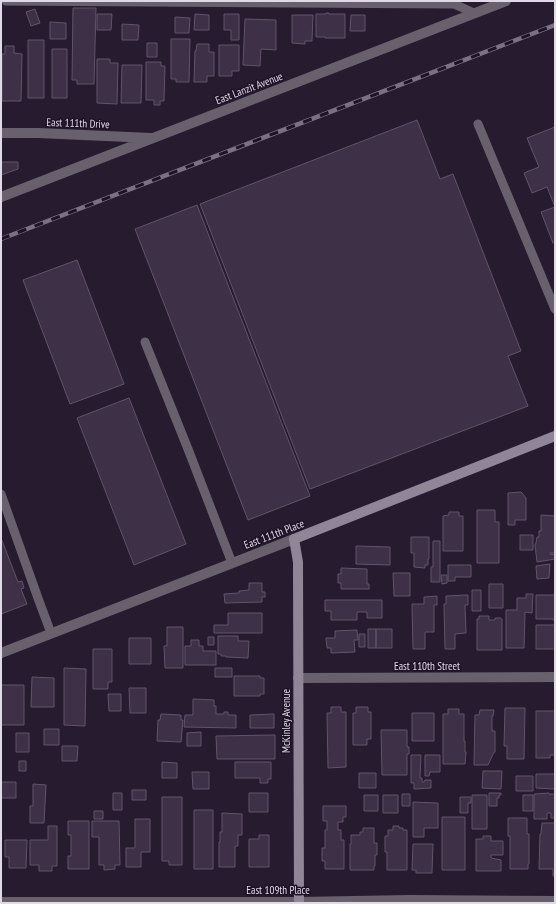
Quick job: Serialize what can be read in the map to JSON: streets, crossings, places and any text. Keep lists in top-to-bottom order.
{
  "streets": {
    "street": [
      "East Lanzit Avenue",
      "East 111th Drive",
      "East 111th Place",
      "East 110th Street",
      "McKinley Avenue",
      "East 109th Place"
    ]
  },
  "crossings": [
    ["East Lanzit Avenue", "East 111th Drive"],
    ["East 111th Place", "McKinley Avenue"],
    ["East 110th Street", "McKinley Avenue"],
    ["McKinley Avenue", "East 109th Place"]
  ]
}
